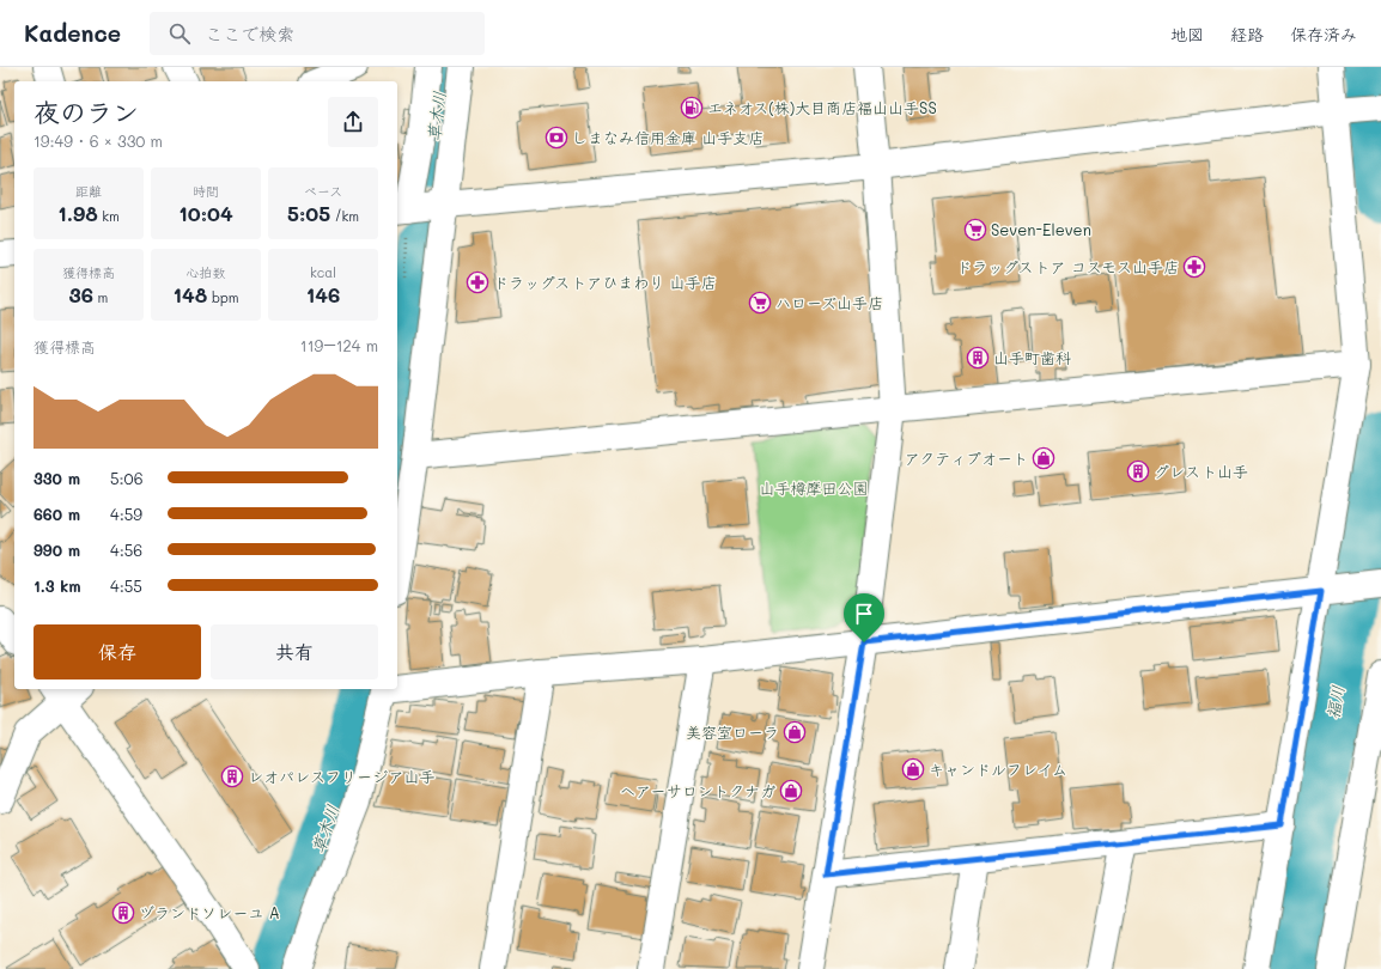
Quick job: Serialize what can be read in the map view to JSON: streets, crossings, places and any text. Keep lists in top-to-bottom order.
{
  "water": ["草木川", "福川"],
  "parks": ["山手樽摩田公園"],
  "places": {
    "fuel station": ["エネオス(株)大目商店福山山手SS"],
    "bank": ["しまなみ信用金庫 山手支店"],
    "supermarket": ["Seven-Eleven", "ハローズ山手店"],
    "pharmacy": ["ドラッグストア コスモス山手店", "ドラッグストアひまわり 山手店"],
    "building": [
      "山手町歯科",
      "グレスト山手",
      "レオパレスフリージア山手",
      "ヅランドソレーユ A"
    ],
    "shop": [
      "アクティブオート",
      "美容室ローラ",
      "キャンドルフレイム",
      "ヘアーサロントクナガ"
    ]
  },
  "page": {
    "header": "Kadence",
    "search": "ここで検索",
    "nav": ["地図", "経路", "保存済み"],
    "heading": ["夜のラン", "19:49 · 6 × 330 m"],
    "stats": [
      ["距離", "1.98 km"],
      ["時間", "10:04"],
      ["ペース", "5:05 /km"],
      ["獲得標高", "36 m"],
      ["心拍数", "148 bpm"],
      ["kcal", "146"]
    ],
    "chart": ["獲得標高", "119–124 m"],
    "list": [
      {
        "name": "330 m",
        "note": "5:06"
      },
      {
        "name": "660 m",
        "note": "4:59"
      },
      {
        "name": "990 m",
        "note": "4:56"
      },
      {
        "name": "1.3 km",
        "note": "4:55"
      }
    ],
    "buttons": ["保存", "共有"]
  }
}
